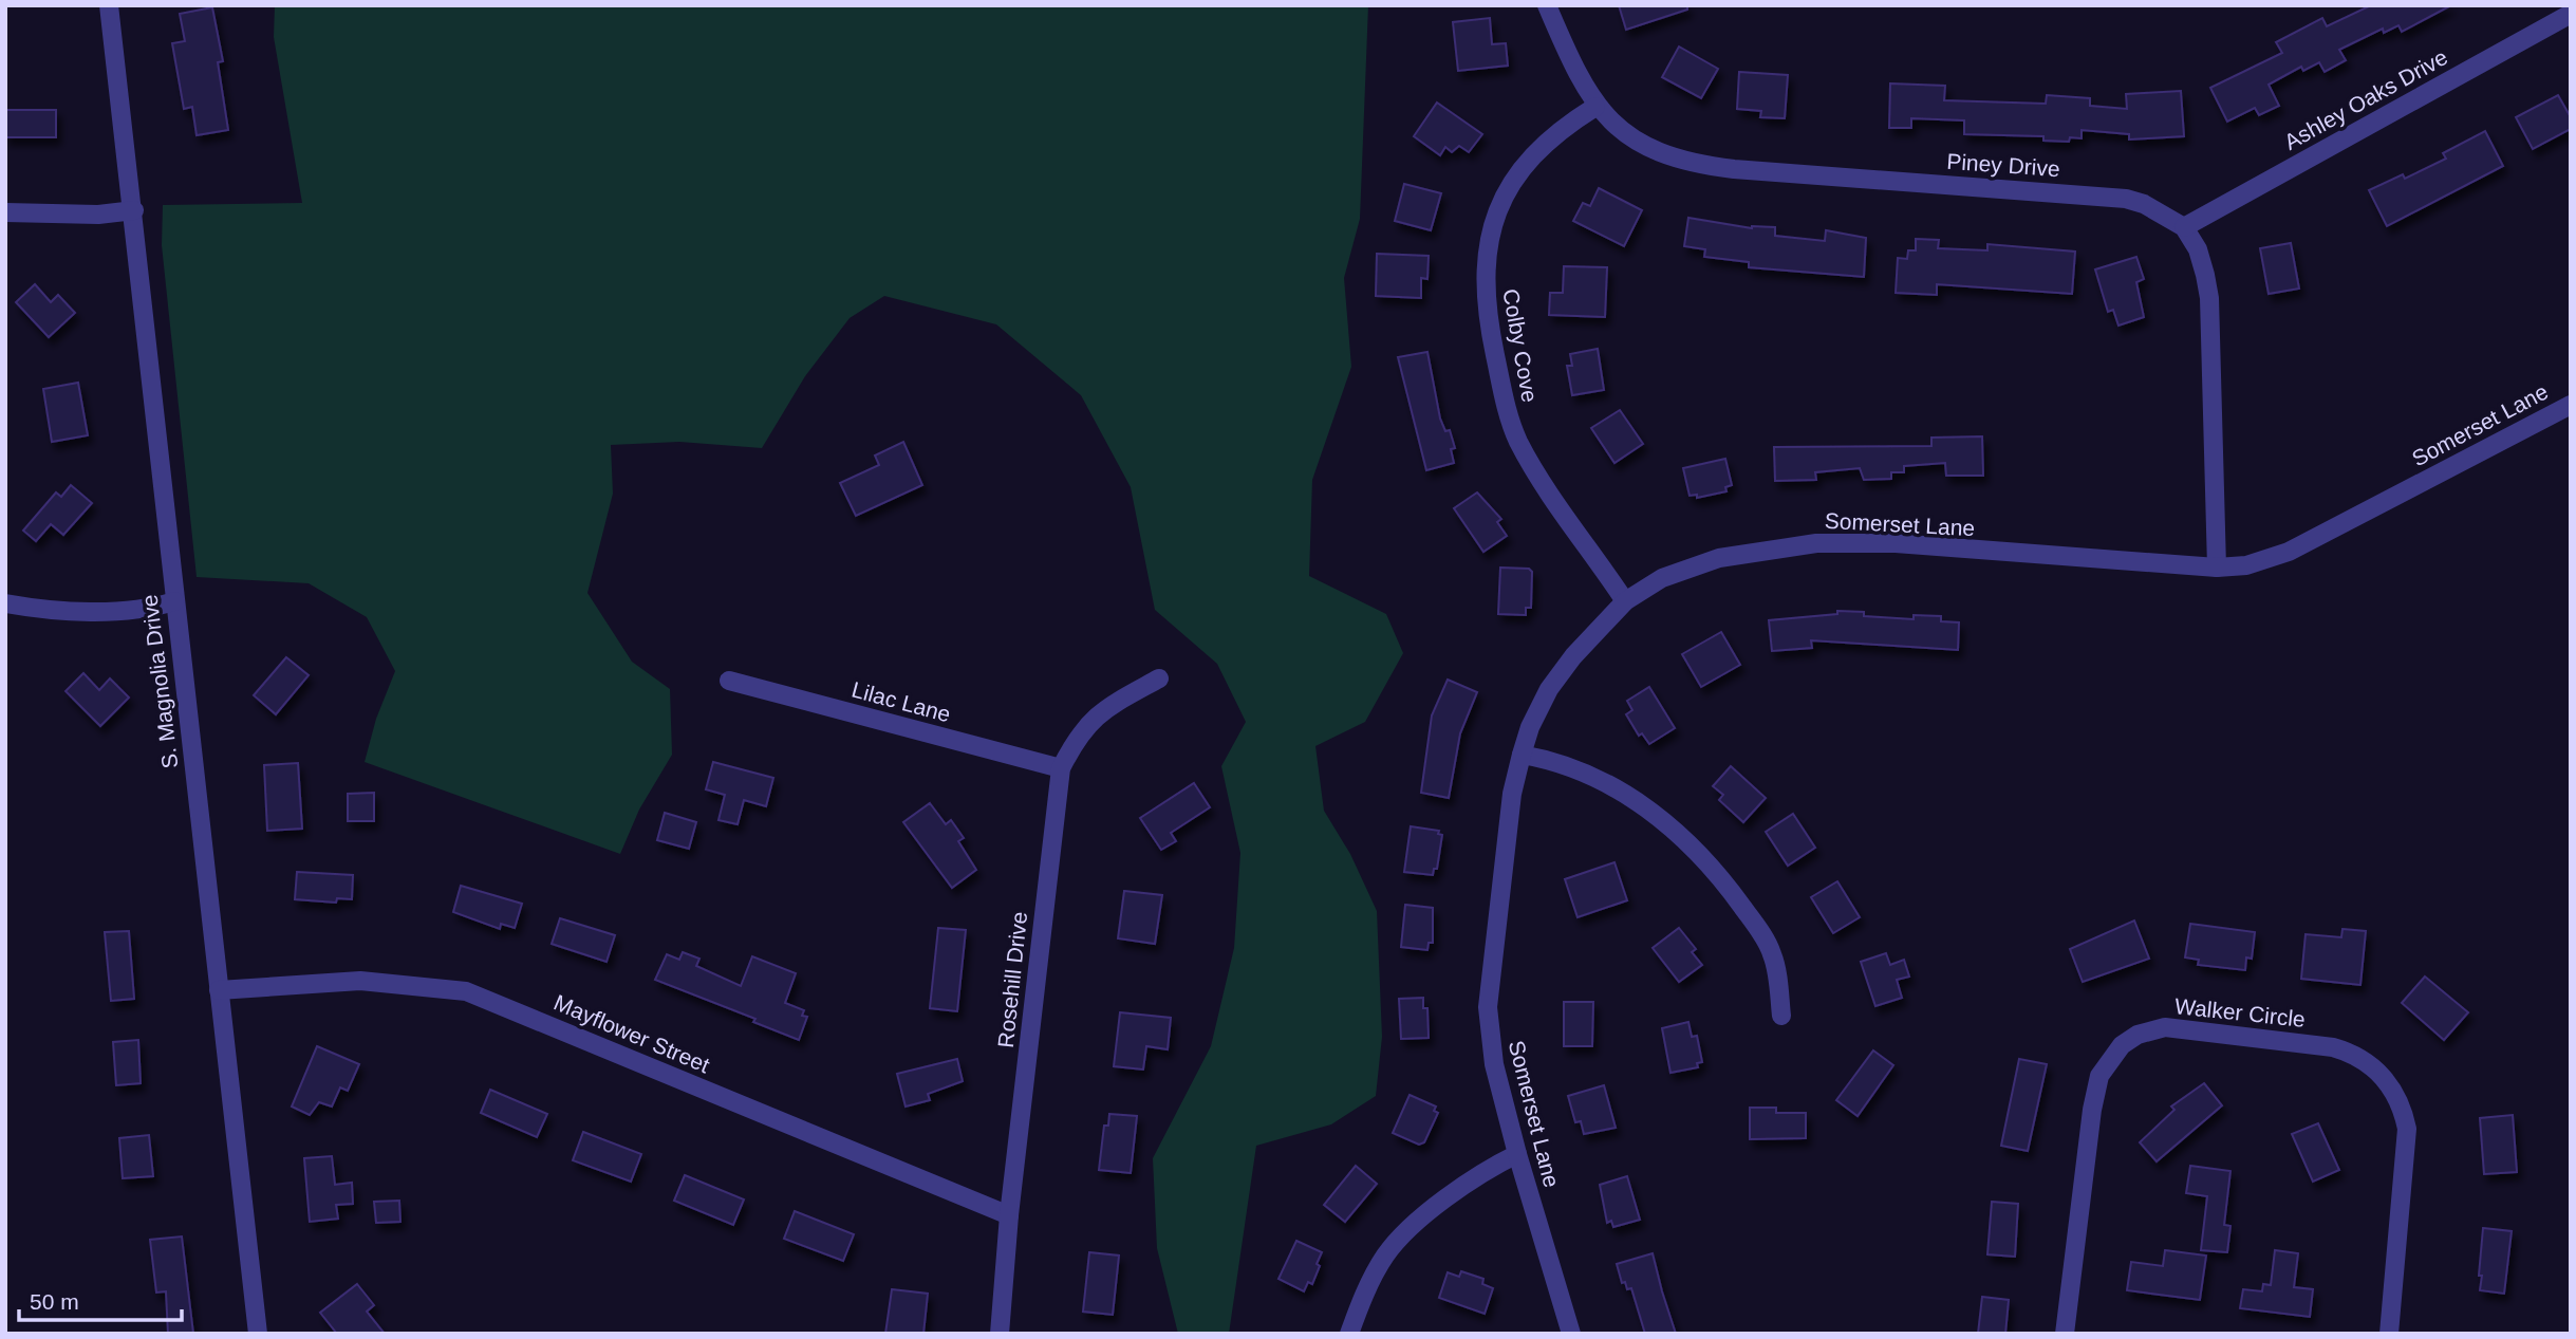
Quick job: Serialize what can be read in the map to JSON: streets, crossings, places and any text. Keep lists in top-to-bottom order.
{
  "streets": {
    "street": [
      "Ashley Oaks Drive",
      "Piney Drive",
      "Colby Cove",
      "Somerset Lane",
      "S. Magnolia Drive",
      "Lilac Lane",
      "Rosehill Drive",
      "Walker Circle",
      "Mayflower Street"
    ]
  },
  "crossings": [
    ["Ashley Oaks Drive", "Piney Drive"],
    ["Piney Drive", "Colby Cove"],
    ["Colby Cove", "Somerset Lane"],
    ["S. Magnolia Drive", "Mayflower Street"],
    ["Lilac Lane", "Rosehill Drive"],
    ["Rosehill Drive", "Mayflower Street"]
  ],
  "scale_bar": "50 m"
}
